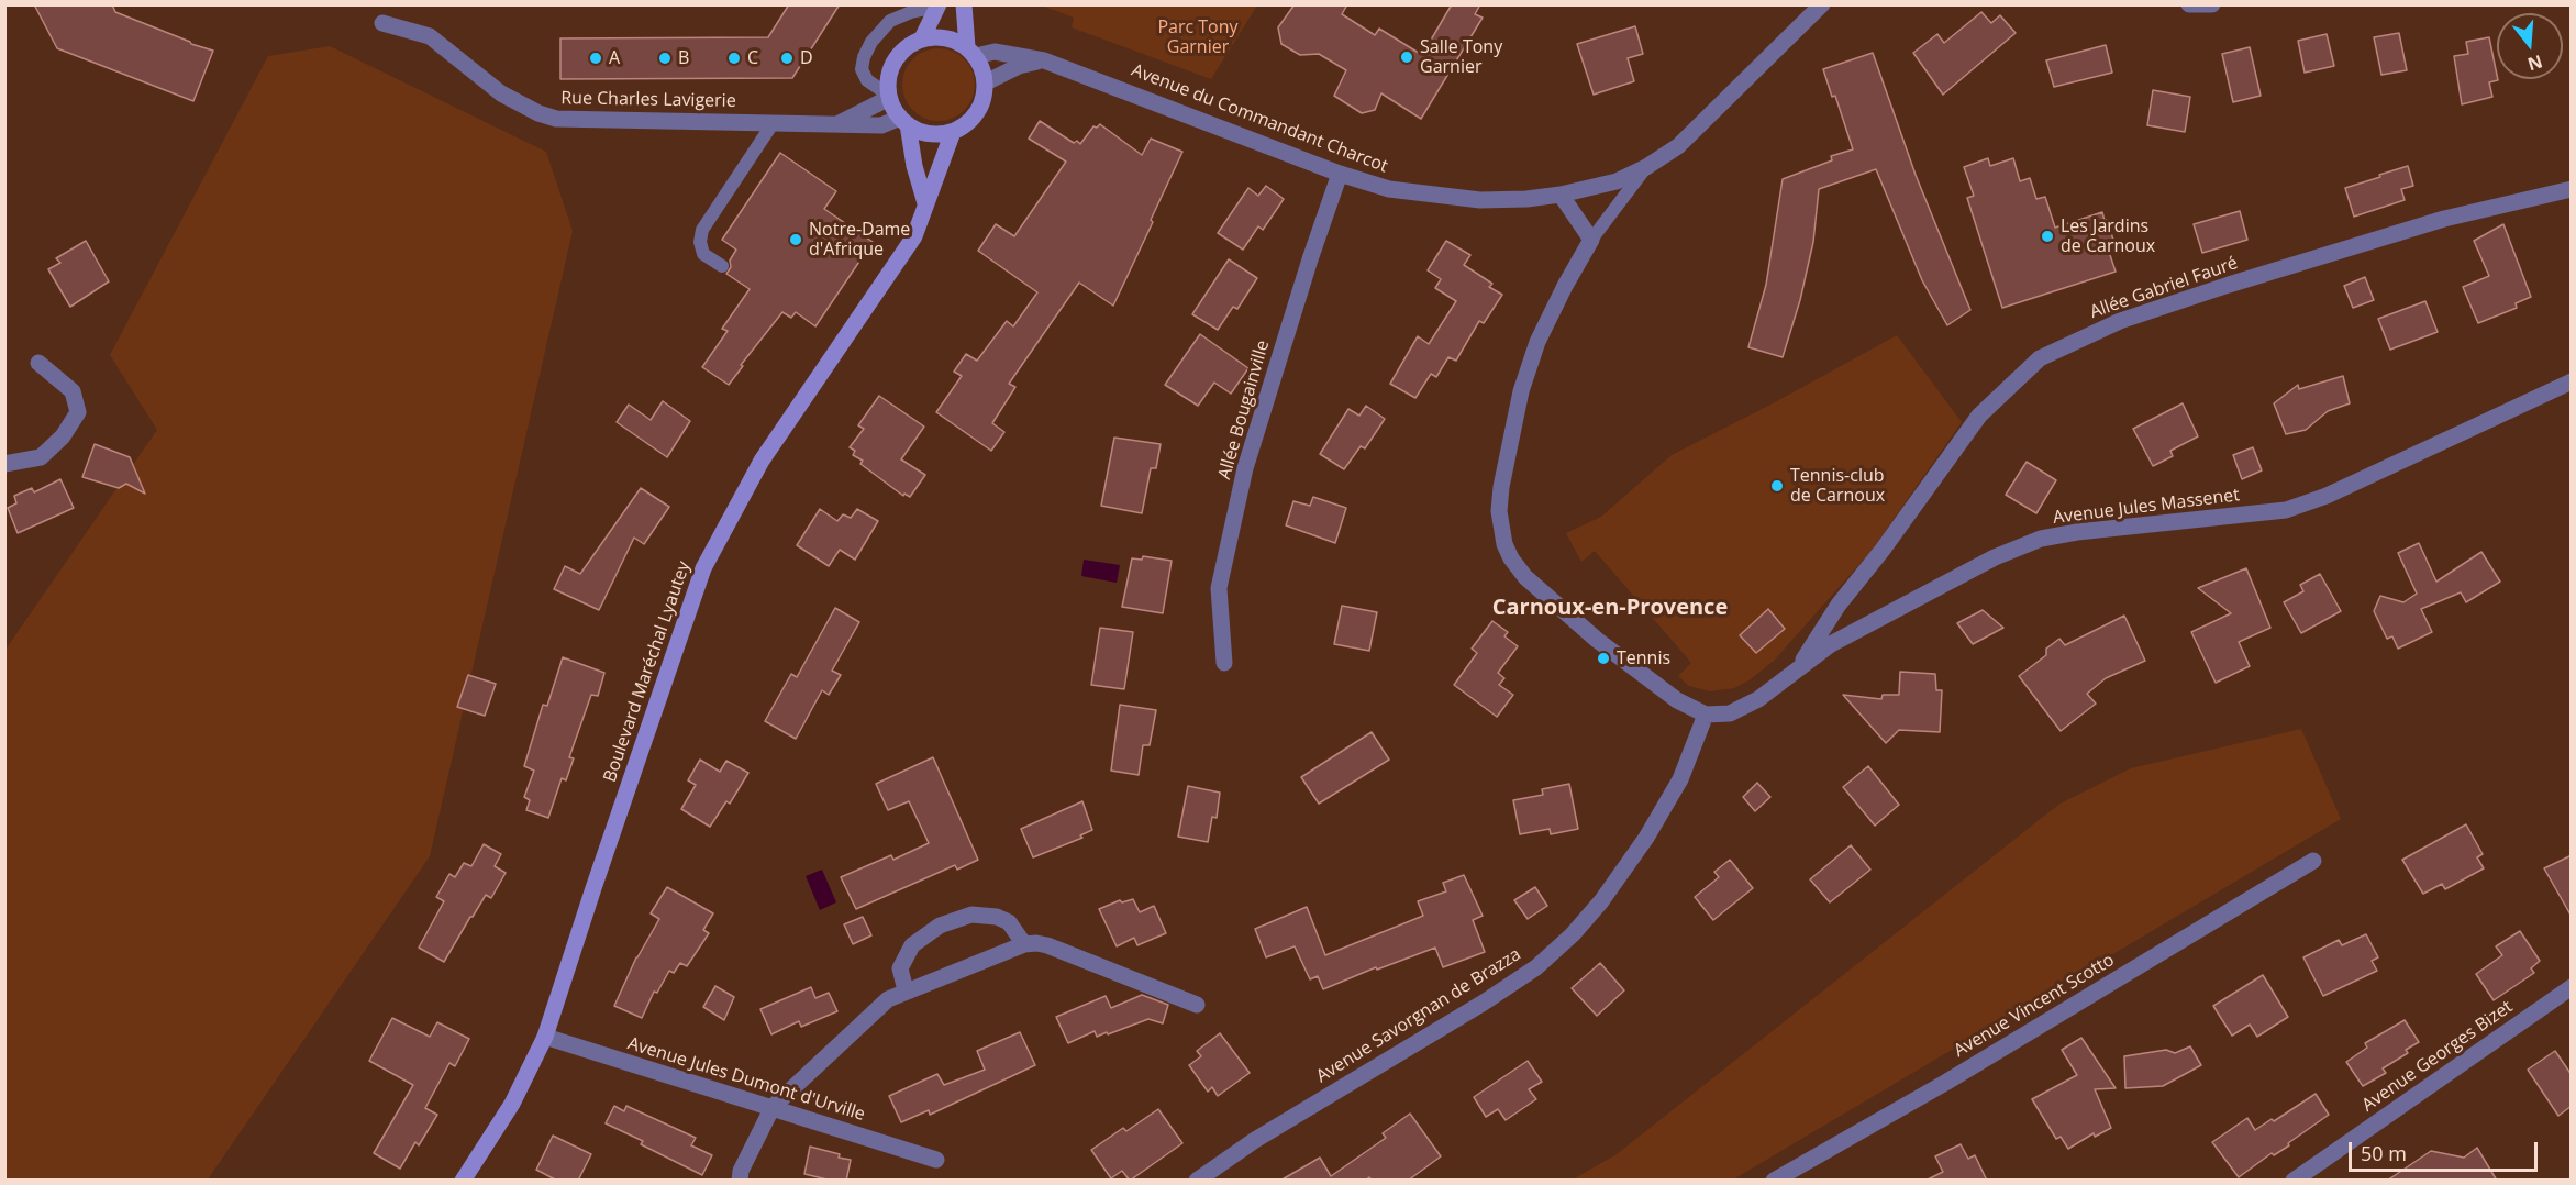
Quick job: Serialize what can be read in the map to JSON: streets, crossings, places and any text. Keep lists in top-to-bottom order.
{
  "streets": {
    "main road": ["Boulevard Maréchal Lyautey"],
    "street": [
      "Rue Charles Lavigerie",
      "Avenue du Commandant Charcot",
      "Allée Gabriel Fauré",
      "Allée Bougainville",
      "Avenue Jules Massenet",
      "Avenue Vincent Scotto",
      "Avenue Savorgnan de Brazza",
      "Avenue Georges Bizet",
      "Avenue Jules Dumont d'Urville"
    ]
  },
  "crossings": [
    ["Rue Charles Lavigerie", "Avenue du Commandant Charcot"],
    ["Rue Charles Lavigerie", "Boulevard Maréchal Lyautey"],
    ["Avenue du Commandant Charcot", "Allée Bougainville"],
    ["Avenue du Commandant Charcot", "Boulevard Maréchal Lyautey"],
    ["Allée Gabriel Fauré", "Avenue Jules Massenet"],
    ["Avenue Jules Massenet", "Avenue Savorgnan de Brazza"],
    ["Boulevard Maréchal Lyautey", "Avenue Jules Dumont d'Urville"]
  ],
  "districts": ["Carnoux-en-Provence"],
  "parks": ["Parc Tony Garnier"],
  "places": [
    "Salle Tony Garnier",
    "A",
    "B",
    "C",
    "D",
    "Les Jardins de Carnoux",
    "Notre-Dame d'Afrique",
    "Tennis-club de Carnoux",
    "Tennis"
  ],
  "scale_bar": "50 m",
  "north": "bottom"
}
